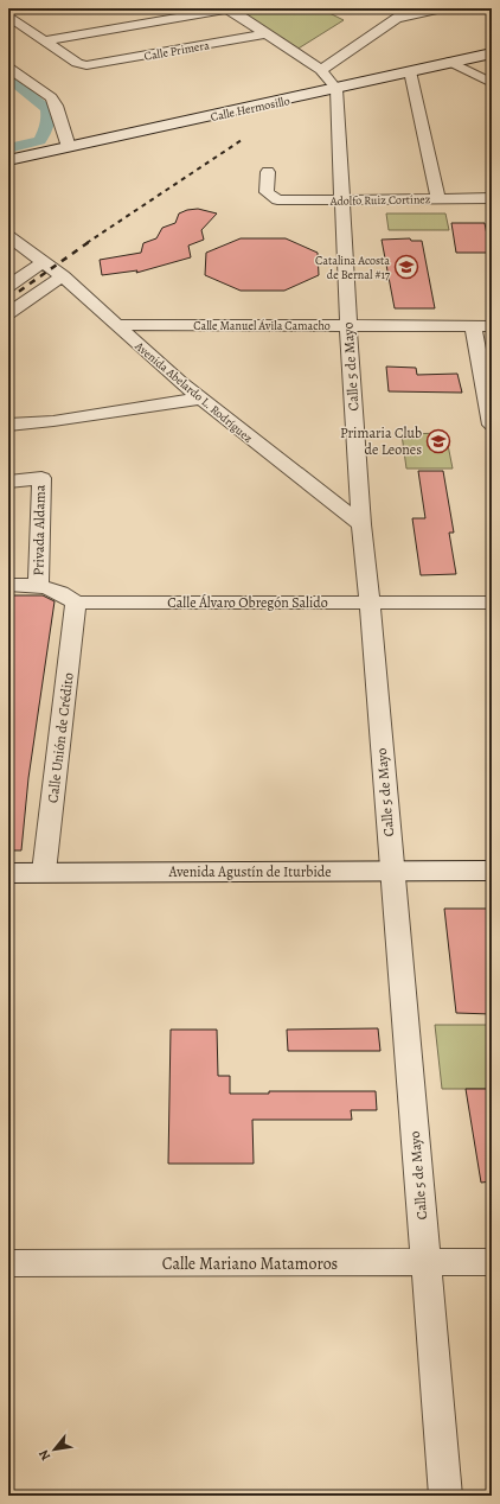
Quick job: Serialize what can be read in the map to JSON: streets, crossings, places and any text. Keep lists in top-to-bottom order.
{
  "streets": {
    "street": [
      "Calle Primera",
      "Calle Hermosillo",
      "Adolfo Ruiz Cortínez",
      "Calle Manuel Ávila Camacho",
      "Calle 5 de Mayo",
      "Avenida Abelardo L. Rodríguez",
      "Privada Aldama",
      "Calle Álvaro Obregón Salido",
      "Calle Unión de Crédito",
      "Avenida Agustín de Iturbide",
      "Calle Mariano Matamoros"
    ]
  },
  "crossings": [
    ["Calle Hermosillo", "Calle 5 de Mayo"],
    ["Adolfo Ruiz Cortínez", "Calle 5 de Mayo"],
    ["Calle Manuel Ávila Camacho", "Calle 5 de Mayo"],
    ["Calle Manuel Ávila Camacho", "Avenida Abelardo L. Rodríguez"],
    ["Calle 5 de Mayo", "Avenida Abelardo L. Rodríguez"],
    ["Calle 5 de Mayo", "Calle Álvaro Obregón Salido"],
    ["Calle 5 de Mayo", "Avenida Agustín de Iturbide"],
    ["Calle 5 de Mayo", "Calle Mariano Matamoros"],
    ["Calle Álvaro Obregón Salido", "Calle Unión de Crédito"],
    ["Calle Unión de Crédito", "Avenida Agustín de Iturbide"]
  ],
  "places": {
    "school or university": ["Catalina Acosta de Bernal #17", "Primaria Club de Leones"]
  },
  "north": "bottom left"
}
